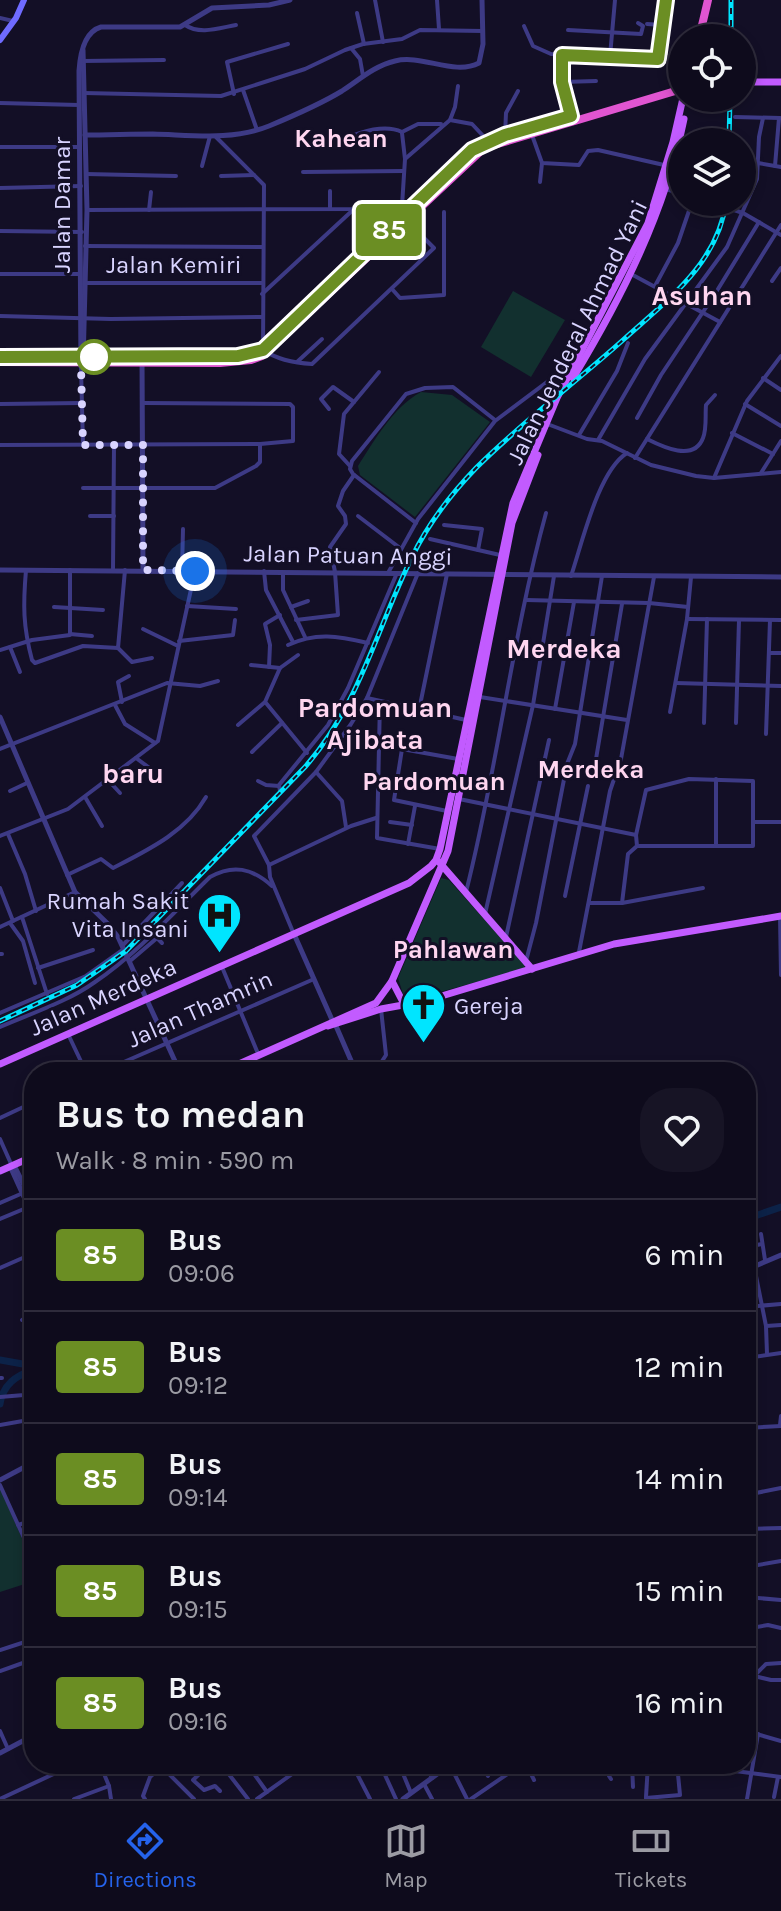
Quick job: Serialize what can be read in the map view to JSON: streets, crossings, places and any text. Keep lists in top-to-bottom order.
{
  "streets": {
    "main road": ["Jalan Jenderal Ahmad Yani", "Jalan Merdeka"],
    "street": [
      "Jalan Damar",
      "Jalan Kemiri",
      "Jalan Patuan Anggi",
      "Jalan Thamrin"
    ]
  },
  "crossings": [
    ["Jalan Damar", "Jalan Kemiri"],
    ["Jalan Jenderal Ahmad Yani", "Jalan Patuan Anggi"],
    ["Jalan Jenderal Ahmad Yani", "Jalan Merdeka"]
  ],
  "districts": [
    "Kahean",
    "Asuhan",
    "Merdeka",
    "Pardomuan Ajibata",
    "Merdeka",
    "baru",
    "Pardomuan",
    "Pahlawan"
  ],
  "places": {
    "hospital": ["Rumah Sakit Vita Insani"],
    "church": ["Gereja"]
  },
  "lines": ["bus line 85"],
  "page": {
    "on_map": "85",
    "heading": ["Bus to medan", "Walk · 8 min · 590 m"],
    "list": [
      {
        "mark": "85",
        "name": "Bus",
        "note": "09:06",
        "value": "6 min"
      },
      {
        "mark": "85",
        "name": "Bus",
        "note": "09:12",
        "value": "12 min"
      },
      {
        "mark": "85",
        "name": "Bus",
        "note": "09:14",
        "value": "14 min"
      },
      {
        "mark": "85",
        "name": "Bus",
        "note": "09:15",
        "value": "15 min"
      },
      {
        "mark": "85",
        "name": "Bus",
        "note": "09:16",
        "value": "16 min"
      }
    ],
    "tabs": ["Directions", "Map", "Tickets"]
  }
}
